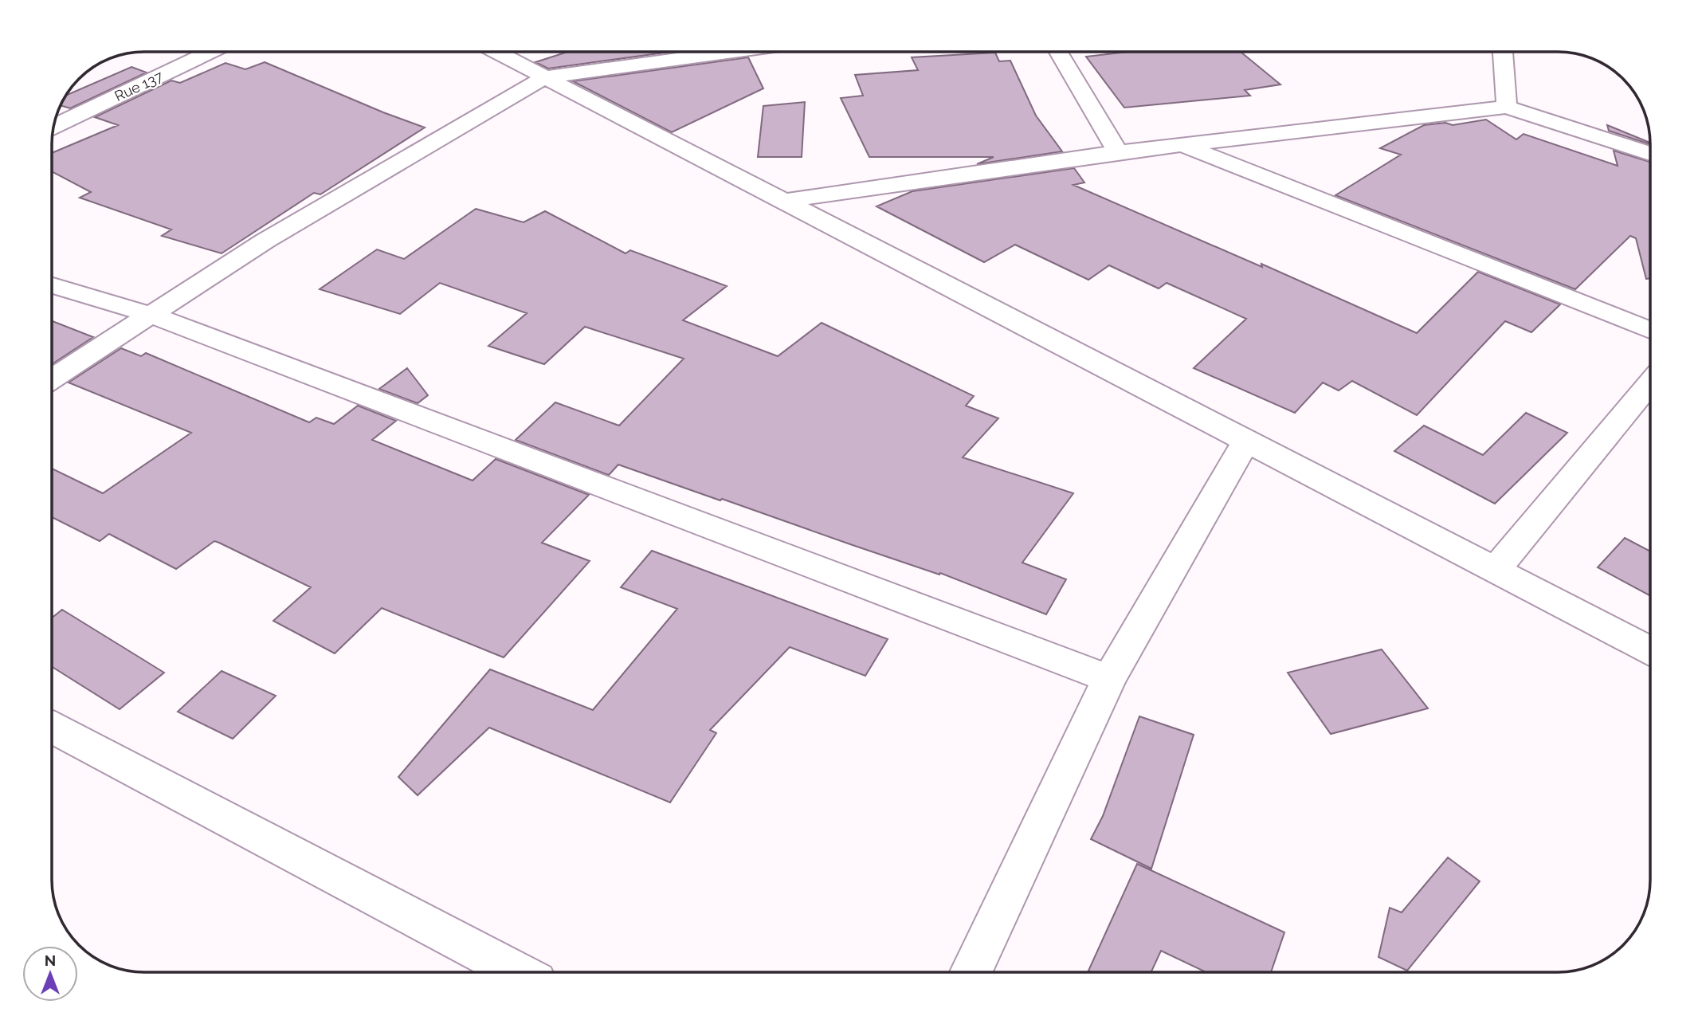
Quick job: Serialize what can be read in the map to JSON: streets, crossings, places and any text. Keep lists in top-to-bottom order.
{
  "streets": {
    "street": ["Rue 137"]
  },
  "north": "top"
}
